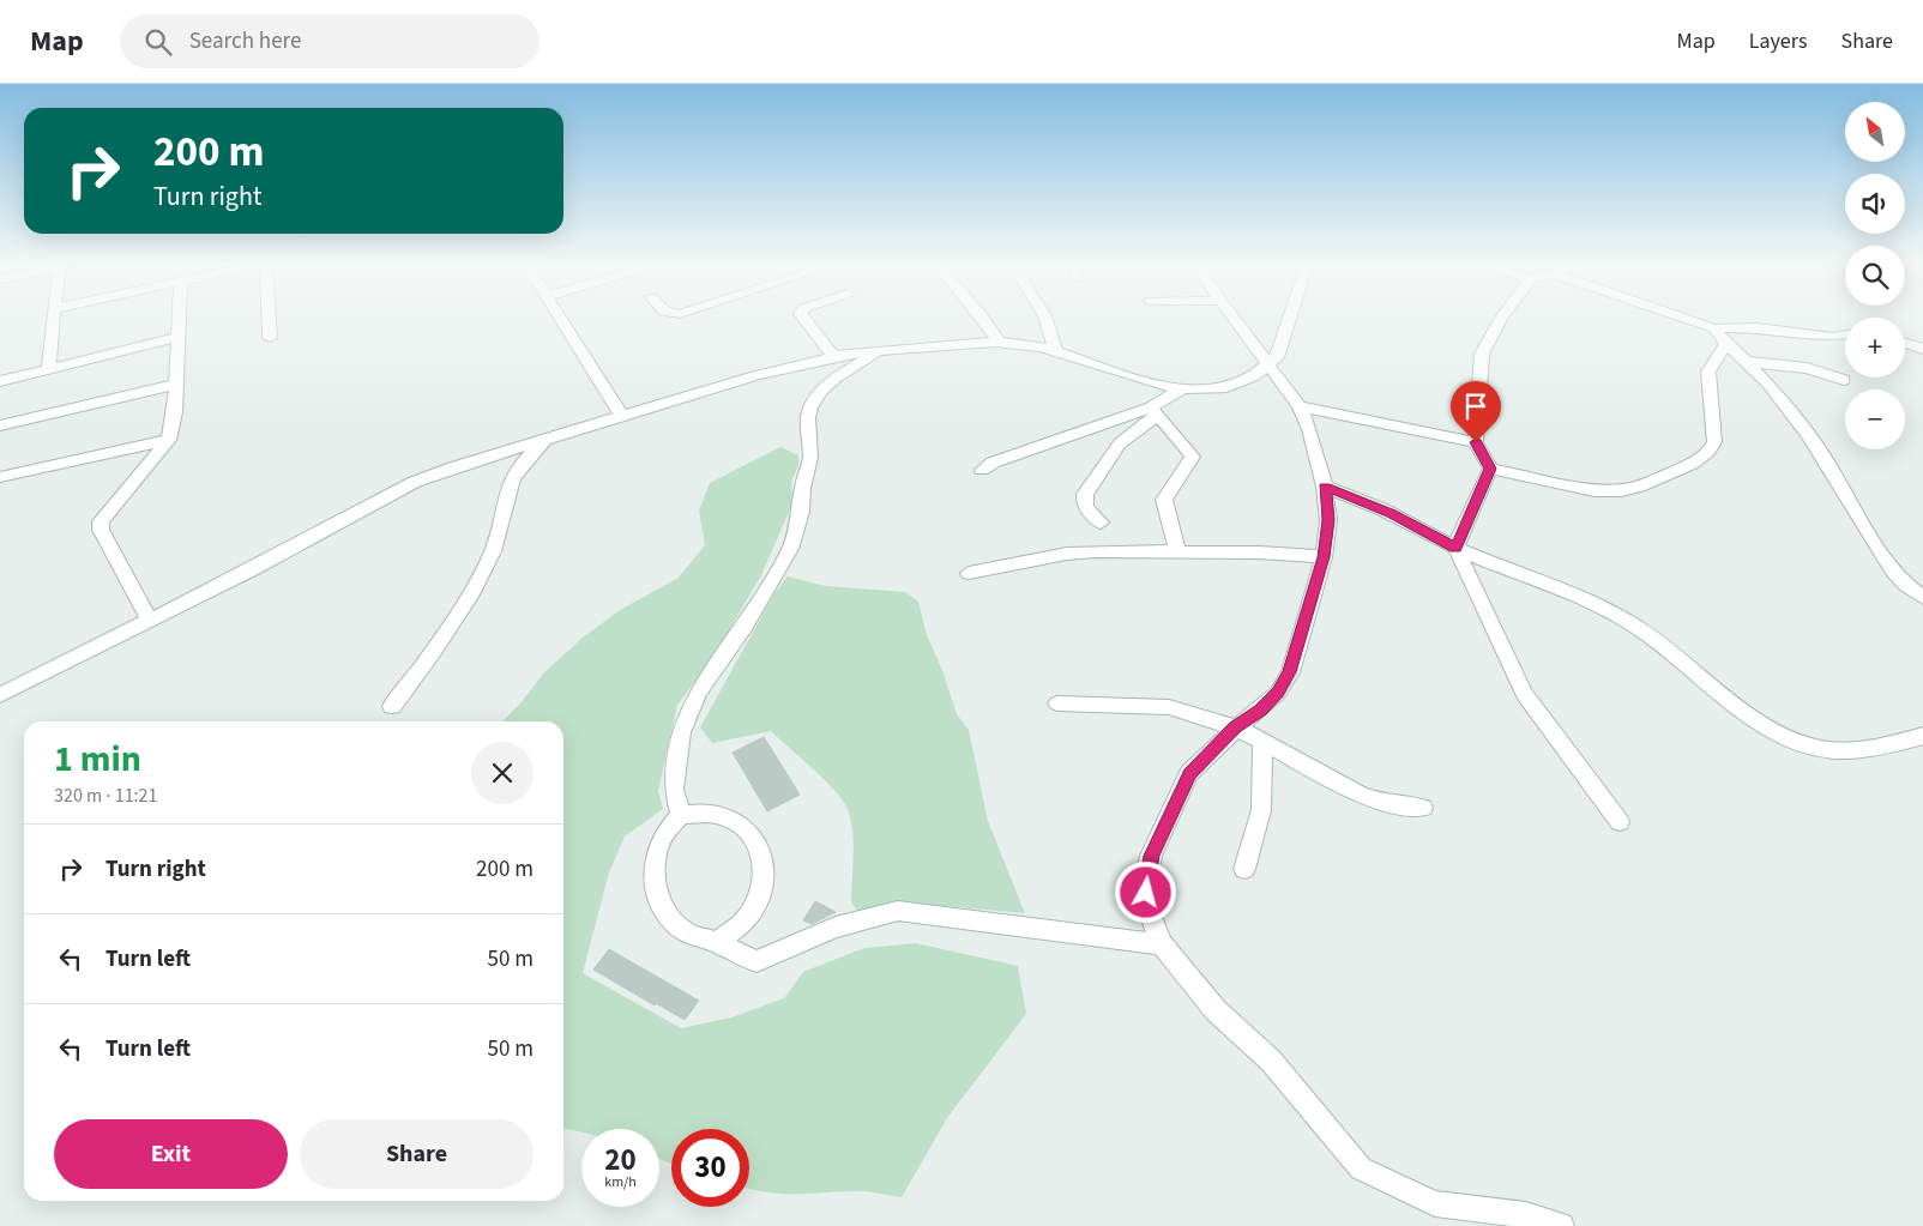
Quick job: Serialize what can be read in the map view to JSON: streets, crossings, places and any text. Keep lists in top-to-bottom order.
{
  "north": "top left",
  "page": {
    "header": "Map",
    "search": "Search here",
    "nav": ["Map", "Layers", "Share"],
    "map_buttons": ["+", "−"],
    "turn": ["200 m", "Turn right"],
    "heading": ["1 min", "320 m · 11:21"],
    "list": [
      {
        "name": "Turn right",
        "value": "200 m"
      },
      {
        "name": "Turn left",
        "value": "50 m"
      },
      {
        "name": "Turn left",
        "value": "50 m"
      }
    ],
    "buttons": ["Exit", "Share"],
    "speed": "20 km/h",
    "limit": "30"
  }
}
